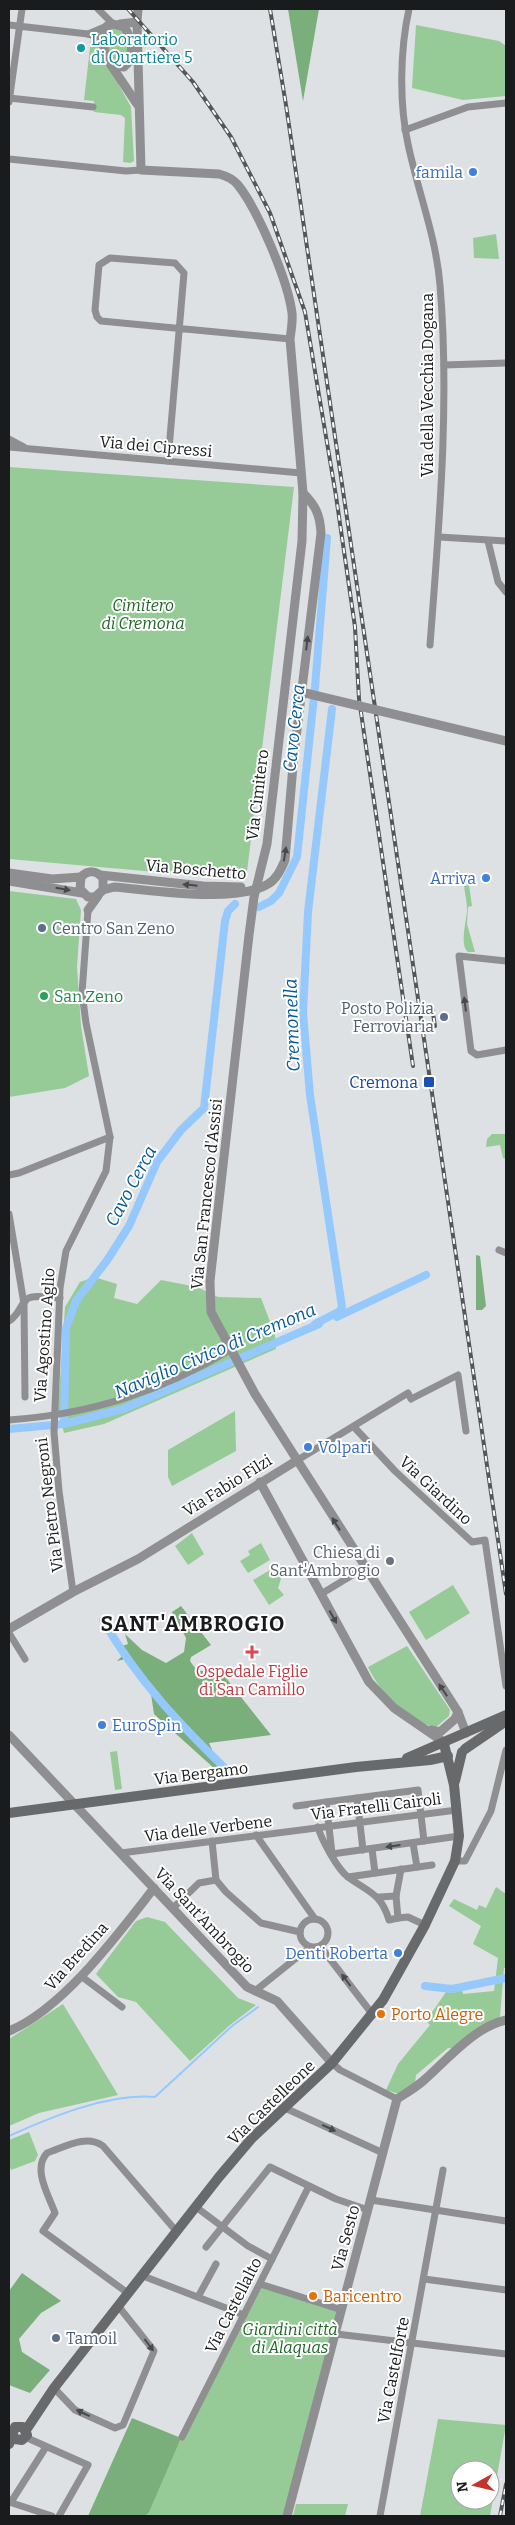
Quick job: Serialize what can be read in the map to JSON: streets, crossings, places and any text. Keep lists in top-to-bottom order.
{
  "streets": {
    "main road": ["Via Bergamo", "Via Castelleone"],
    "street": [
      "Via della Vecchia Dogana",
      "Via dei Cipressi",
      "Via Cimitero",
      "Via Boschetto",
      "Via San Francesco d'Assisi",
      "Via Agostino Aglio",
      "Via Fabio Filzi",
      "Via Giardino",
      "Via Pietro Negroni",
      "Via Fratelli Cairoli",
      "Via delle Verbene",
      "Via Sant'Ambrogio",
      "Via Bredina",
      "Via Sesto",
      "Via Castellalto",
      "Via Castelforte"
    ]
  },
  "crossings": [
    ["Via dei Cipressi", "Via Cimitero"],
    ["Via Cimitero", "Via Boschetto"],
    ["Via Cimitero", "Via San Francesco d'Assisi"],
    ["Via Boschetto", "Via San Francesco d'Assisi"],
    ["Via Boschetto", "Via Agostino Aglio"],
    ["Via San Francesco d'Assisi", "Via Fabio Filzi"],
    ["Via San Francesco d'Assisi", "Via Bergamo"],
    ["Via San Francesco d'Assisi", "Via Castelleone"],
    ["Via Agostino Aglio", "Via Pietro Negroni"],
    ["Via Fabio Filzi", "Via Giardino"],
    ["Via Fabio Filzi", "Via Pietro Negroni"],
    ["Via Bergamo", "Via Sant'Ambrogio"],
    ["Via Bergamo", "Via Castelleone"],
    ["Via Fratelli Cairoli", "Via delle Verbene"],
    ["Via Fratelli Cairoli", "Via Castelleone"],
    ["Via delle Verbene", "Via Sant'Ambrogio"],
    ["Via Sant'Ambrogio", "Via Bredina"],
    ["Via Sant'Ambrogio", "Via Castelleone"],
    ["Via Sant'Ambrogio", "Via Sesto"]
  ],
  "districts": ["SANT'AMBROGIO"],
  "water": ["Cavo Cerca", "Cremonella", "Naviglio Civico di Cremona"],
  "parks": ["Cimitero di Cremona", "Giardini città di Alaquas"],
  "places": {
    "other": [
      "Laboratorio di Quartiere 5",
      "famila",
      "Arriva",
      "Centro San Zeno",
      "San Zeno",
      "Posto Polizia Ferroviaria",
      "Volpari",
      "Chiesa di Sant'Ambrogio",
      "EuroSpin",
      "Denti Roberta",
      "Porto Alegre",
      "Baricentro",
      "Tamoil"
    ],
    "transit": ["Cremona"],
    "health": ["Ospedale Figlie di San Camillo"]
  },
  "north": "left"
}
